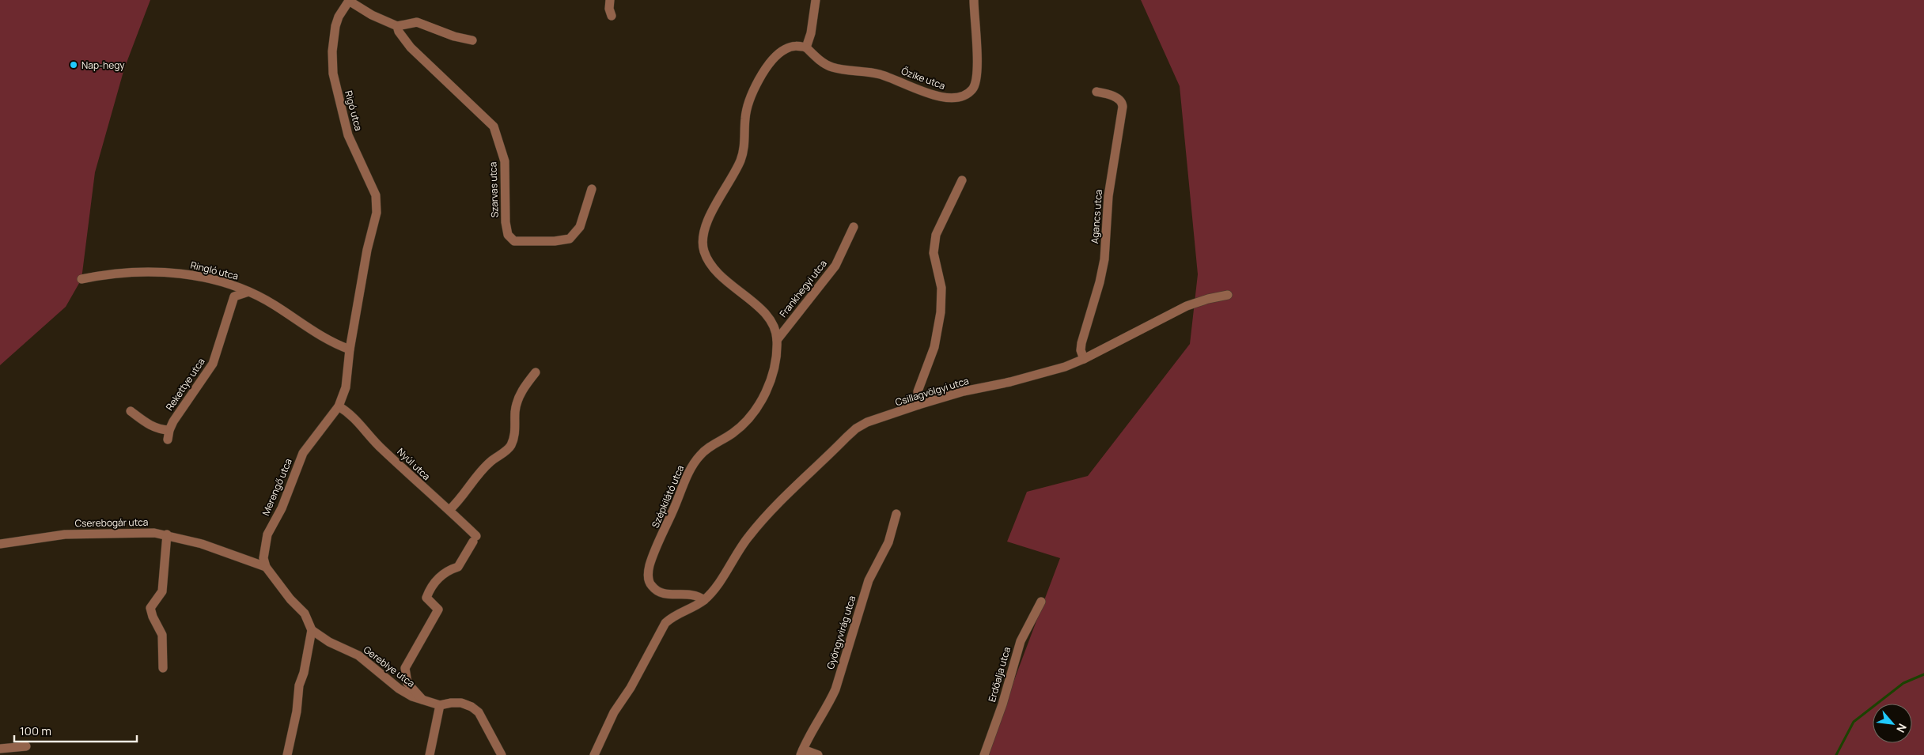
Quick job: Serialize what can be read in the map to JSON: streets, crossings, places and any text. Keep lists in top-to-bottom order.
{
  "streets": {
    "street": [
      "Őzike utca",
      "Rigó utca",
      "Szarvas utca",
      "Agancs utca",
      "Ringló utca",
      "Frankhegyi utca",
      "Rekettye utca",
      "Csillagvölgyi utca",
      "Nyúl utca",
      "Merengő utca",
      "Szépkilátó utca",
      "Cserebogár utca",
      "Gyöngyvirág utca",
      "Gereblye utca",
      "Erdőalja utca"
    ]
  },
  "crossings": [
    ["Őzike utca", "Szépkilátó utca"],
    ["Rigó utca", "Merengő utca"],
    ["Agancs utca", "Csillagvölgyi utca"],
    ["Ringló utca", "Rekettye utca"],
    ["Ringló utca", "Merengő utca"],
    ["Frankhegyi utca", "Szépkilátó utca"],
    ["Csillagvölgyi utca", "Szépkilátó utca"],
    ["Nyúl utca", "Merengő utca"],
    ["Nyúl utca", "Gereblye utca"],
    ["Merengő utca", "Cserebogár utca"]
  ],
  "places": ["Nap-hegy"],
  "scale_bar": "100 m",
  "north": "bottom right"
}
